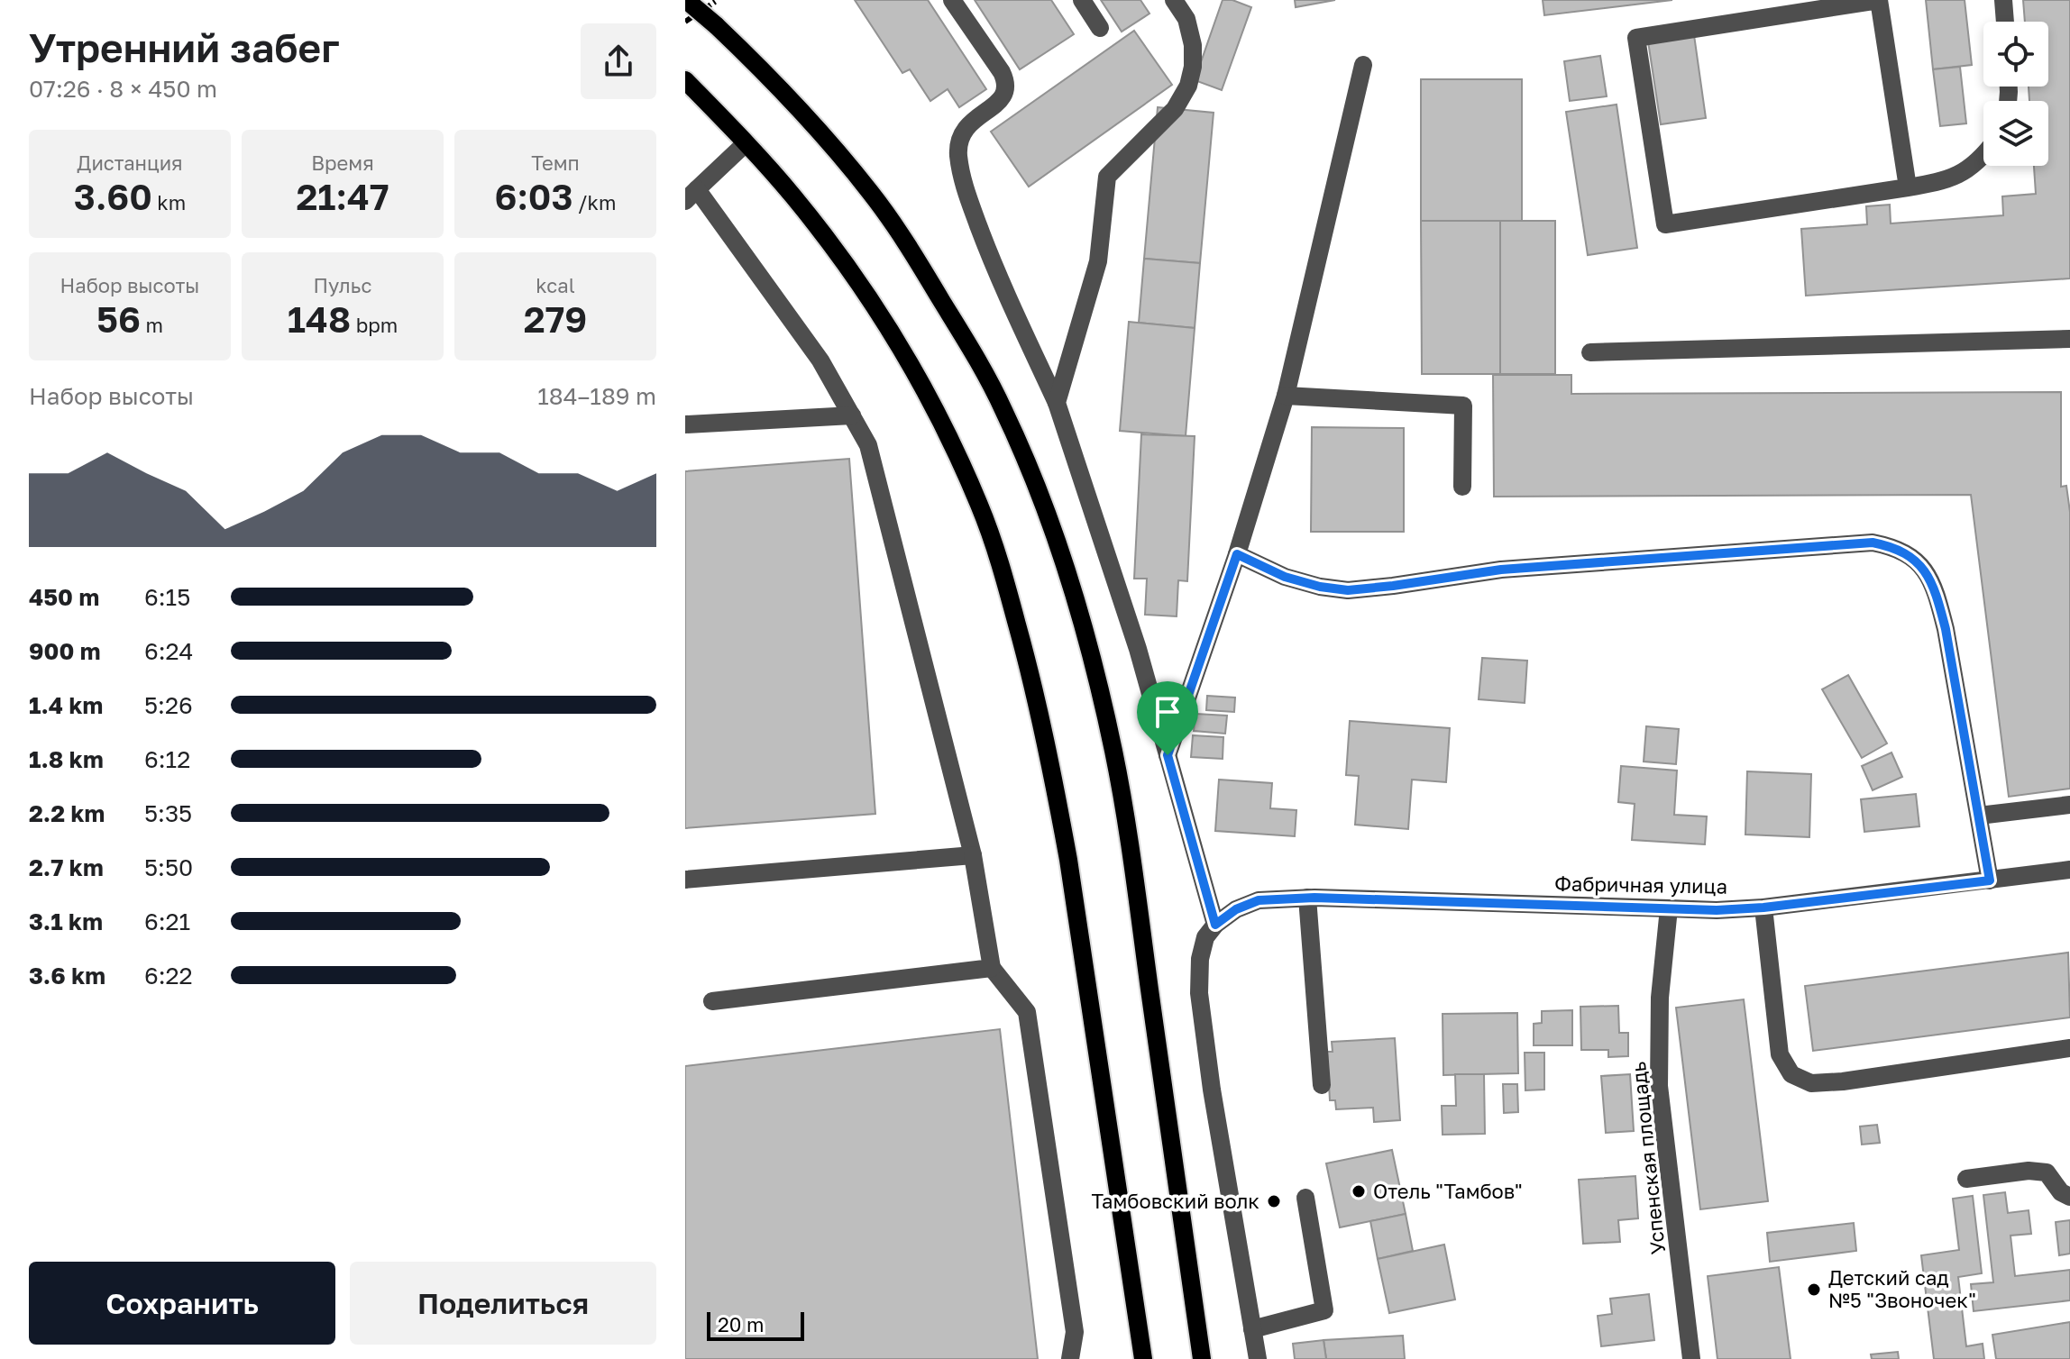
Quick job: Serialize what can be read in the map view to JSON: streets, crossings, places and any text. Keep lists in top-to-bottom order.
{
  "streets": {
    "street": ["Фабричная улица", "Успенская площадь"]
  },
  "crossings": [
    ["Фабричная улица", "Успенская площадь"]
  ],
  "places": ["Отель \"Тамбов\"", "Тамбовский волк", "Детский сад №5 \"Звоночек\""],
  "scale_bar": "20 m",
  "page": {
    "heading": ["Утренний забег", "07:26 · 8 × 450 m"],
    "stats": [
      ["Дистанция", "3.60 km"],
      ["Время", "21:47"],
      ["Темп", "6:03 /km"],
      ["Набор высоты", "56 m"],
      ["Пульс", "148 bpm"],
      ["kcal", "279"]
    ],
    "chart": ["Набор высоты", "184–189 m"],
    "list": [
      {
        "name": "450 m",
        "note": "6:15"
      },
      {
        "name": "900 m",
        "note": "6:24"
      },
      {
        "name": "1.4 km",
        "note": "5:26"
      },
      {
        "name": "1.8 km",
        "note": "6:12"
      },
      {
        "name": "2.2 km",
        "note": "5:35"
      },
      {
        "name": "2.7 km",
        "note": "5:50"
      },
      {
        "name": "3.1 km",
        "note": "6:21"
      },
      {
        "name": "3.6 km",
        "note": "6:22"
      }
    ],
    "buttons": ["Сохранить", "Поделиться"],
    "scale": "20 m"
  }
}
